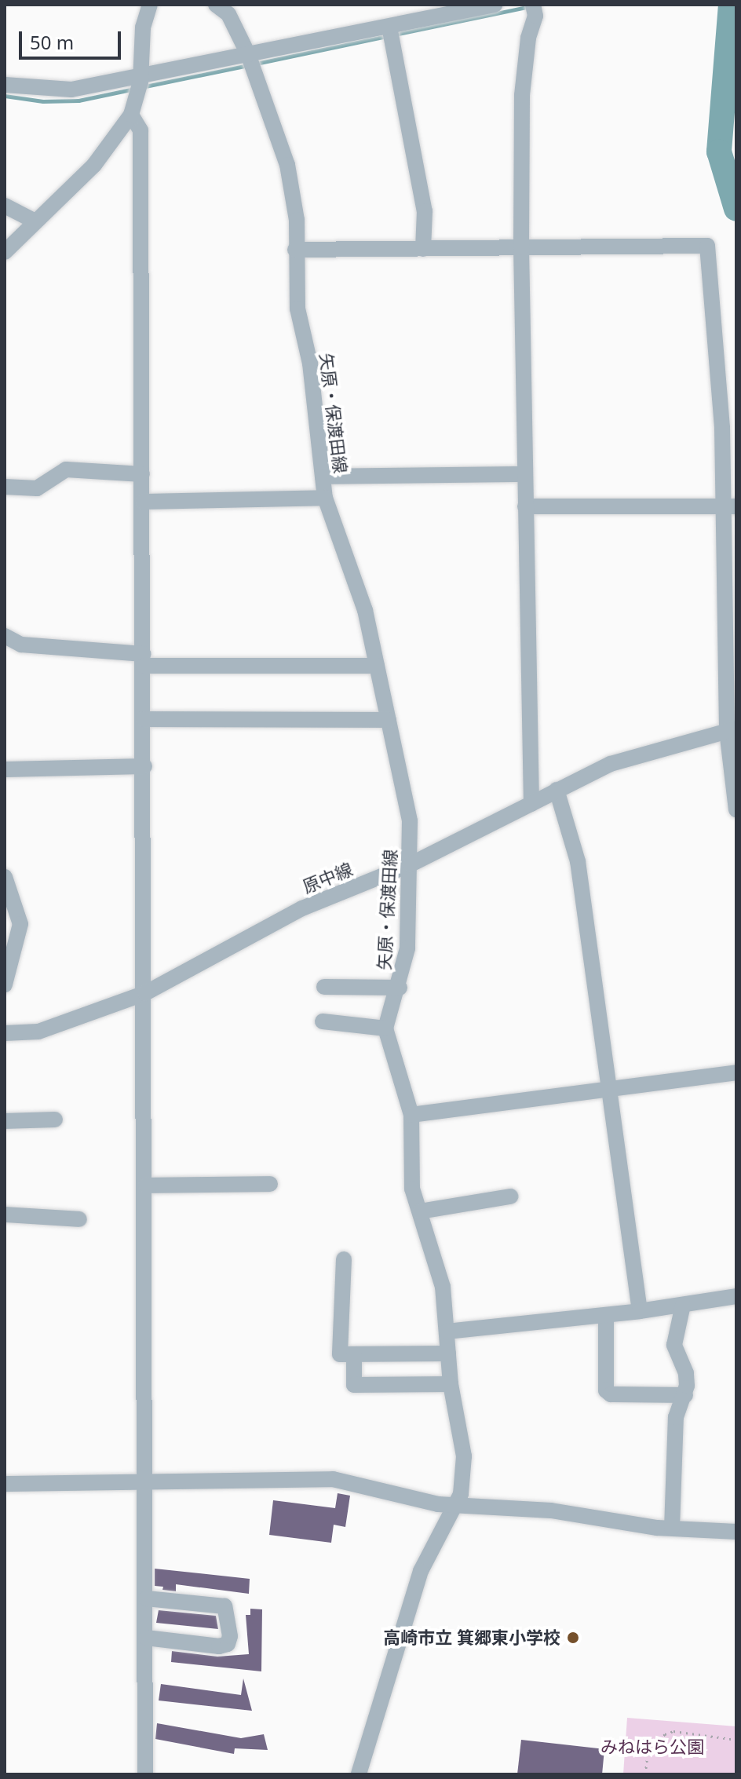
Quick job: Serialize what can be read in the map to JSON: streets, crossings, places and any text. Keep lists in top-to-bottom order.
{
  "streets": {
    "street": ["矢原・保渡田線", "原中線"]
  },
  "crossings": [
    ["矢原・保渡田線", "原中線"]
  ],
  "parks": ["みねはら公園"],
  "places": ["高崎市立 箕郷東小学校"],
  "scale_bar": "50 m"
}
